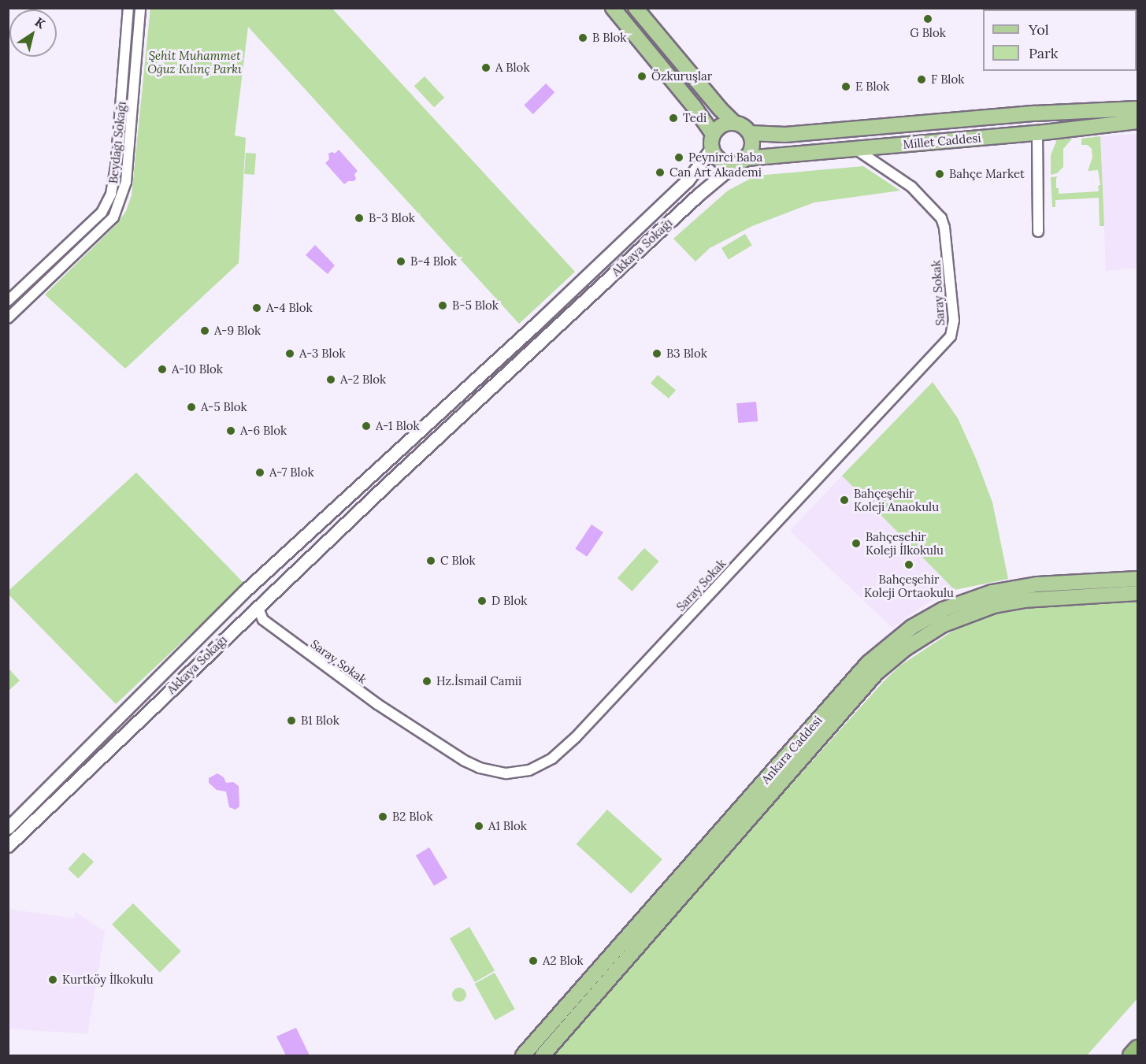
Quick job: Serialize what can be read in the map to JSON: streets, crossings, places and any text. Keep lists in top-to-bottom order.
{
  "streets": {
    "main road": ["Millet Caddesi", "Ankara Caddesi"],
    "street": ["Beydağı Sokağı", "Akkaya Sokağı", "Saray Sokak"]
  },
  "crossings": [
    ["Millet Caddesi", "Akkaya Sokağı"],
    ["Millet Caddesi", "Saray Sokak"],
    ["Akkaya Sokağı", "Saray Sokak"]
  ],
  "parks": ["Şehit Muhammet Oğuz Kılınç Parkı"],
  "places": [
    "G Blok",
    "B Blok",
    "A Blok",
    "Özkuruşlar",
    "F Blok",
    "E Blok",
    "Tedi",
    "Peynirci Baba",
    "Can Art Akademi",
    "Bahçe Market",
    "B-3 Blok",
    "B-4 Blok",
    "B-5 Blok",
    "A-4 Blok",
    "A-9 Blok",
    "A-3 Blok",
    "B3 Blok",
    "A-10 Blok",
    "A-2 Blok",
    "A-5 Blok",
    "A-1 Blok",
    "A-6 Blok",
    "A-7 Blok",
    "Bahçeşehir Koleji Anaokulu",
    "Bahçeşehir Koleji İlkokulu",
    "C Blok",
    "Bahçeşehir Koleji Ortaokulu",
    "D Blok",
    "Hz.İsmail Camii",
    "B1 Blok",
    "B2 Blok",
    "A1 Blok",
    "A2 Blok",
    "Kurtköy İlkokulu"
  ],
  "legend": ["Yol", "Park"],
  "north": "top right"
}
